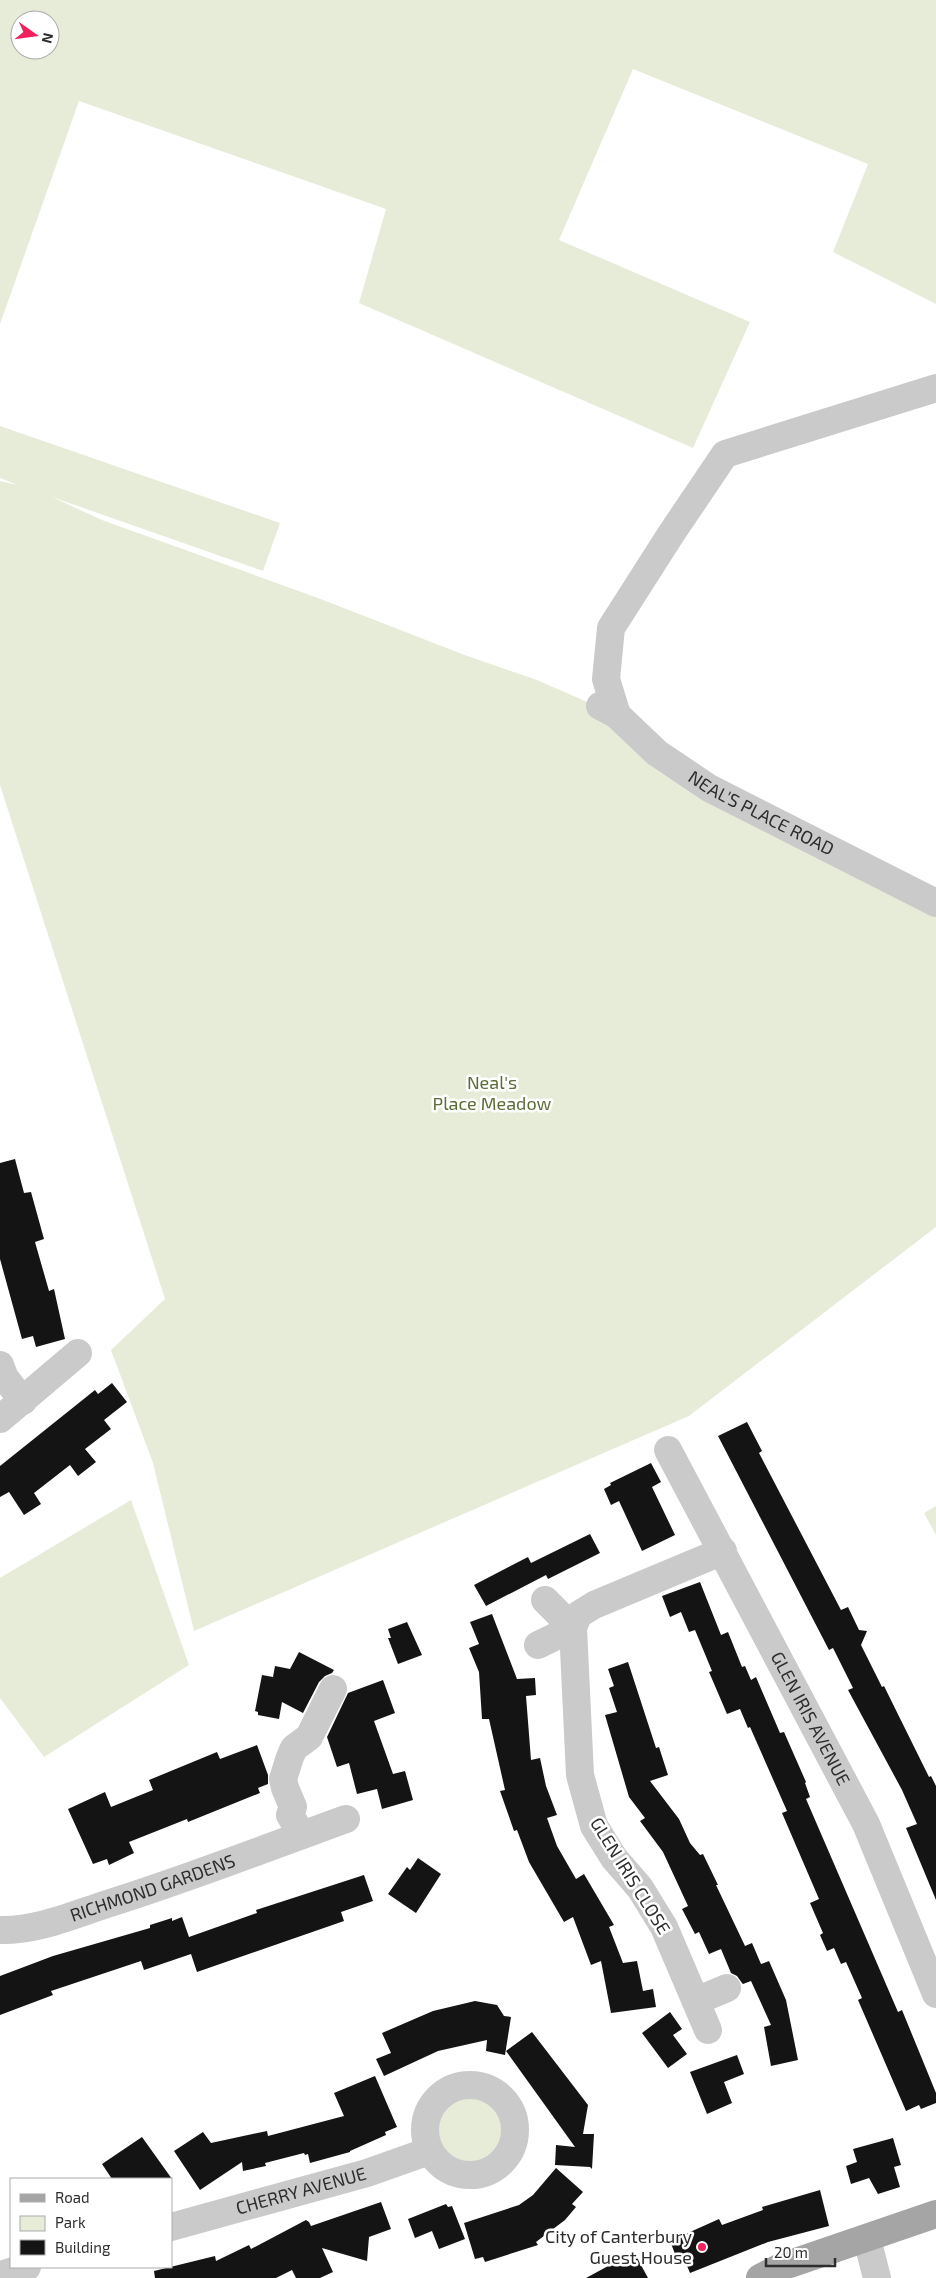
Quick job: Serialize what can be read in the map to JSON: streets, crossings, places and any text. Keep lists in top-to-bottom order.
{
  "streets": {
    "street": [
      "NEAL'S PLACE ROAD",
      "GLEN IRIS AVENUE",
      "GLEN IRIS CLOSE",
      "RICHMOND GARDENS",
      "CHERRY AVENUE"
    ]
  },
  "parks": ["Neal's Place Meadow"],
  "places": ["City of Canterbury Guest House"],
  "legend": ["Road", "Park", "Building"],
  "scale_bar": "20 m",
  "north": "right"
}
